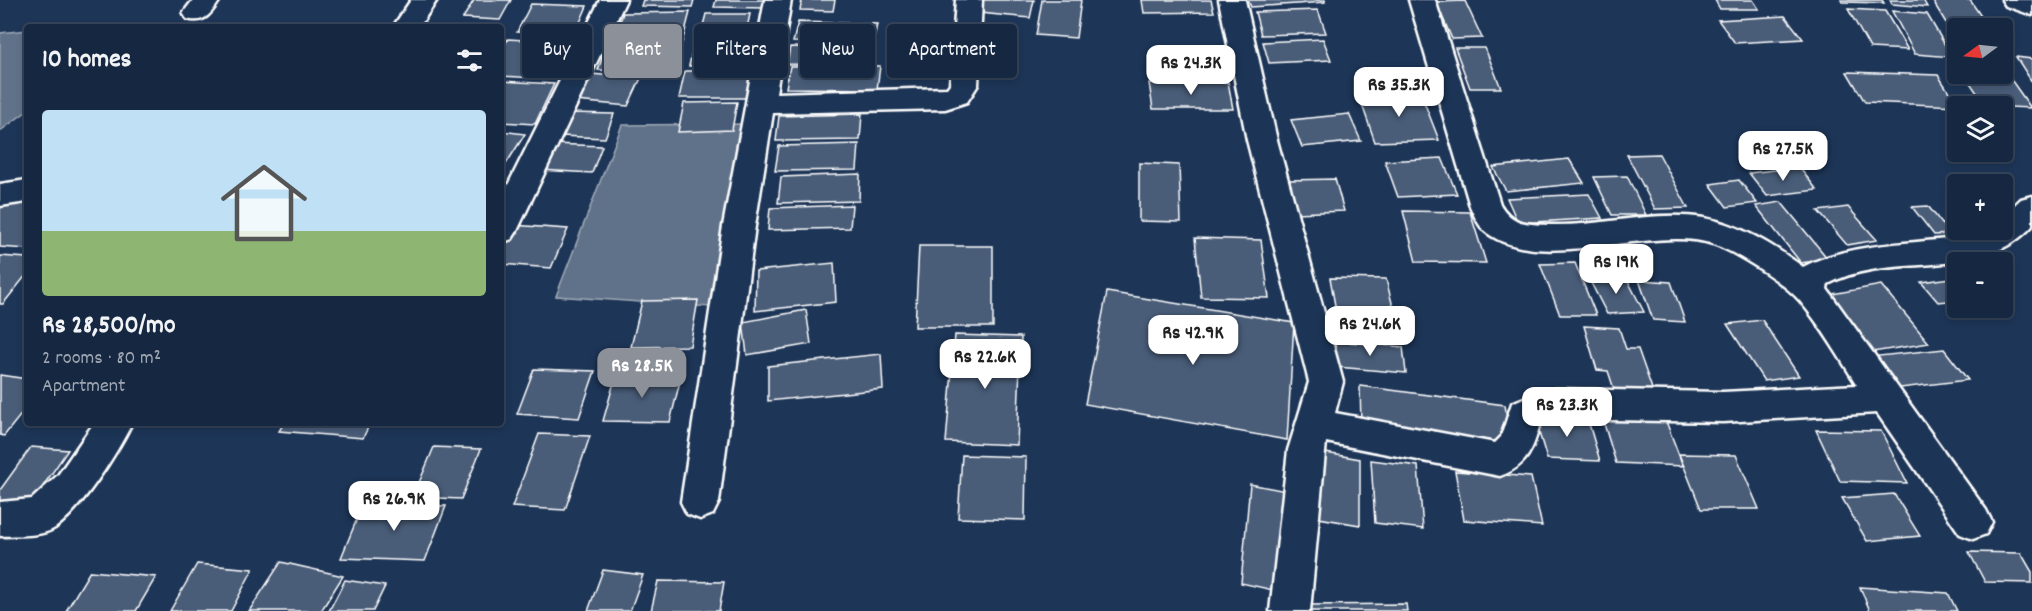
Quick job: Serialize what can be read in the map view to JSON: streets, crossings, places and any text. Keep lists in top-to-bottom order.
{
  "north": "left",
  "page": {
    "map_buttons": ["+", "−"],
    "chip": [
      "Buy",
      "Rent",
      "Filters",
      "New",
      "Apartment"
    ],
    "heading": "10 homes",
    "price": [
      "Rs 24.3K",
      "Rs 35.3K",
      "Rs 27.5K",
      "Rs 19K",
      "Rs 24.6K",
      "Rs 42.9K",
      "Rs 22.6K",
      "Rs 28.5K",
      "Rs 23.3K",
      "Rs 26.9K"
    ],
    "list": [
      {
        "name": "Rs 28,500/mo",
        "note": "2 rooms · 80 m² · Apartment"
      }
    ]
  }
}
